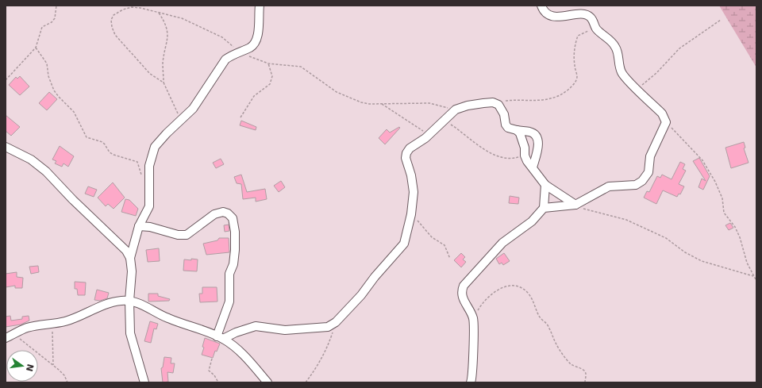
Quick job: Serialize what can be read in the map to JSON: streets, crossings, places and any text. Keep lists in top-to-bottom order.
{
  "north": "right"
}
